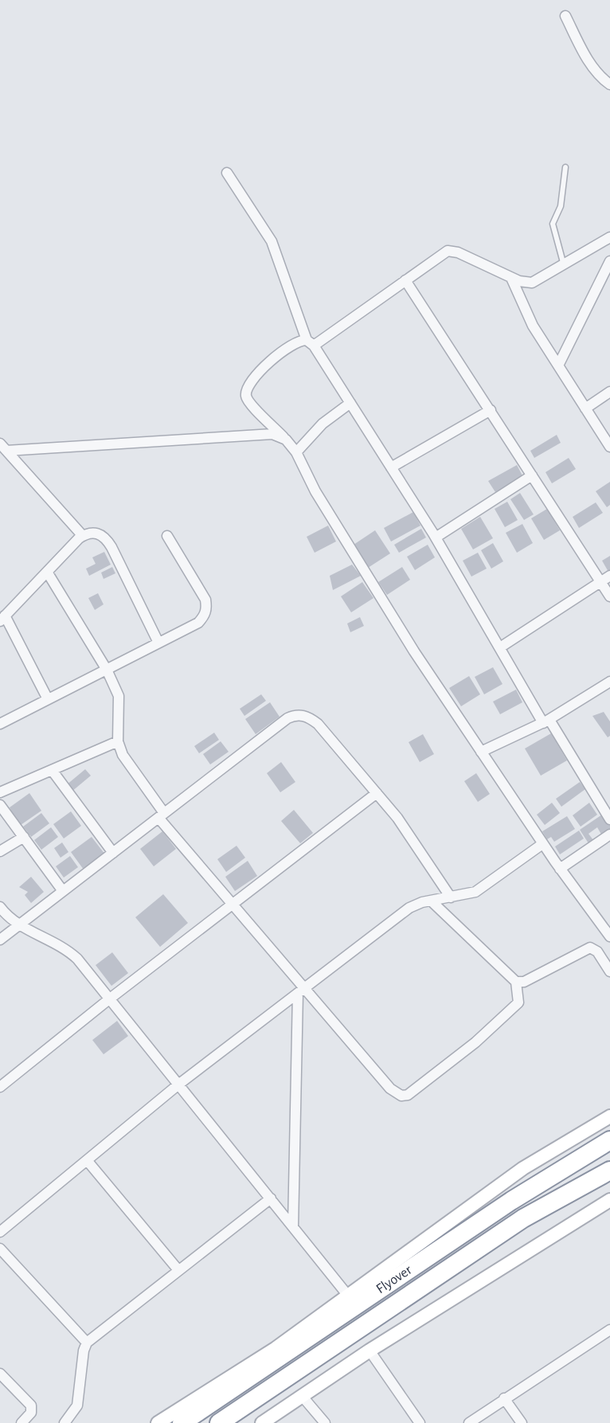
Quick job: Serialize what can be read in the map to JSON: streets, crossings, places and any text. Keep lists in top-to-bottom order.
{
  "streets": {
    "highway": ["Flyover"]
  }
}
